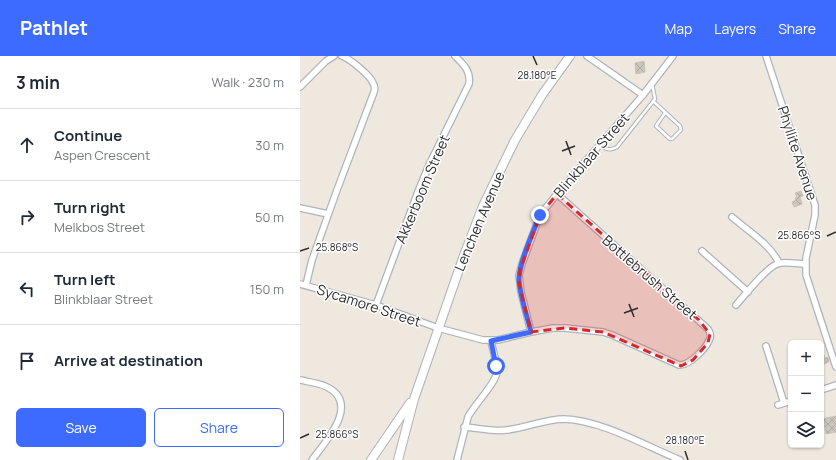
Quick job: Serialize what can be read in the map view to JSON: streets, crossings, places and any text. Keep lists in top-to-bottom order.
{
  "streets": {
    "main road": ["Lenchen Avenue"],
    "street": [
      "Phyllite Avenue",
      "Blinkblaar Street",
      "Akkerboom Street",
      "Bottlebrush Street",
      "Sycamore Street"
    ]
  },
  "crossings": [
    ["Blinkblaar Street", "Bottlebrush Street"],
    ["Akkerboom Street", "Sycamore Street"],
    ["Lenchen Avenue", "Sycamore Street"]
  ],
  "page": {
    "header": "Pathlet",
    "nav": ["Map", "Layers", "Share"],
    "heading": ["3 min", "Walk · 230 m"],
    "list": [
      ["Continue", "Aspen Crescent", "30 m"],
      ["Turn right", "Melkbos Street", "50 m"],
      ["Turn left", "Blinkblaar Street", "150 m"],
      "Arrive at destination"
    ],
    "map_buttons": ["+", "−"],
    "buttons": ["Save", "Share"]
  },
  "coordinates": ["28.180°E", "25.866°S", "25.868°S"]
}
